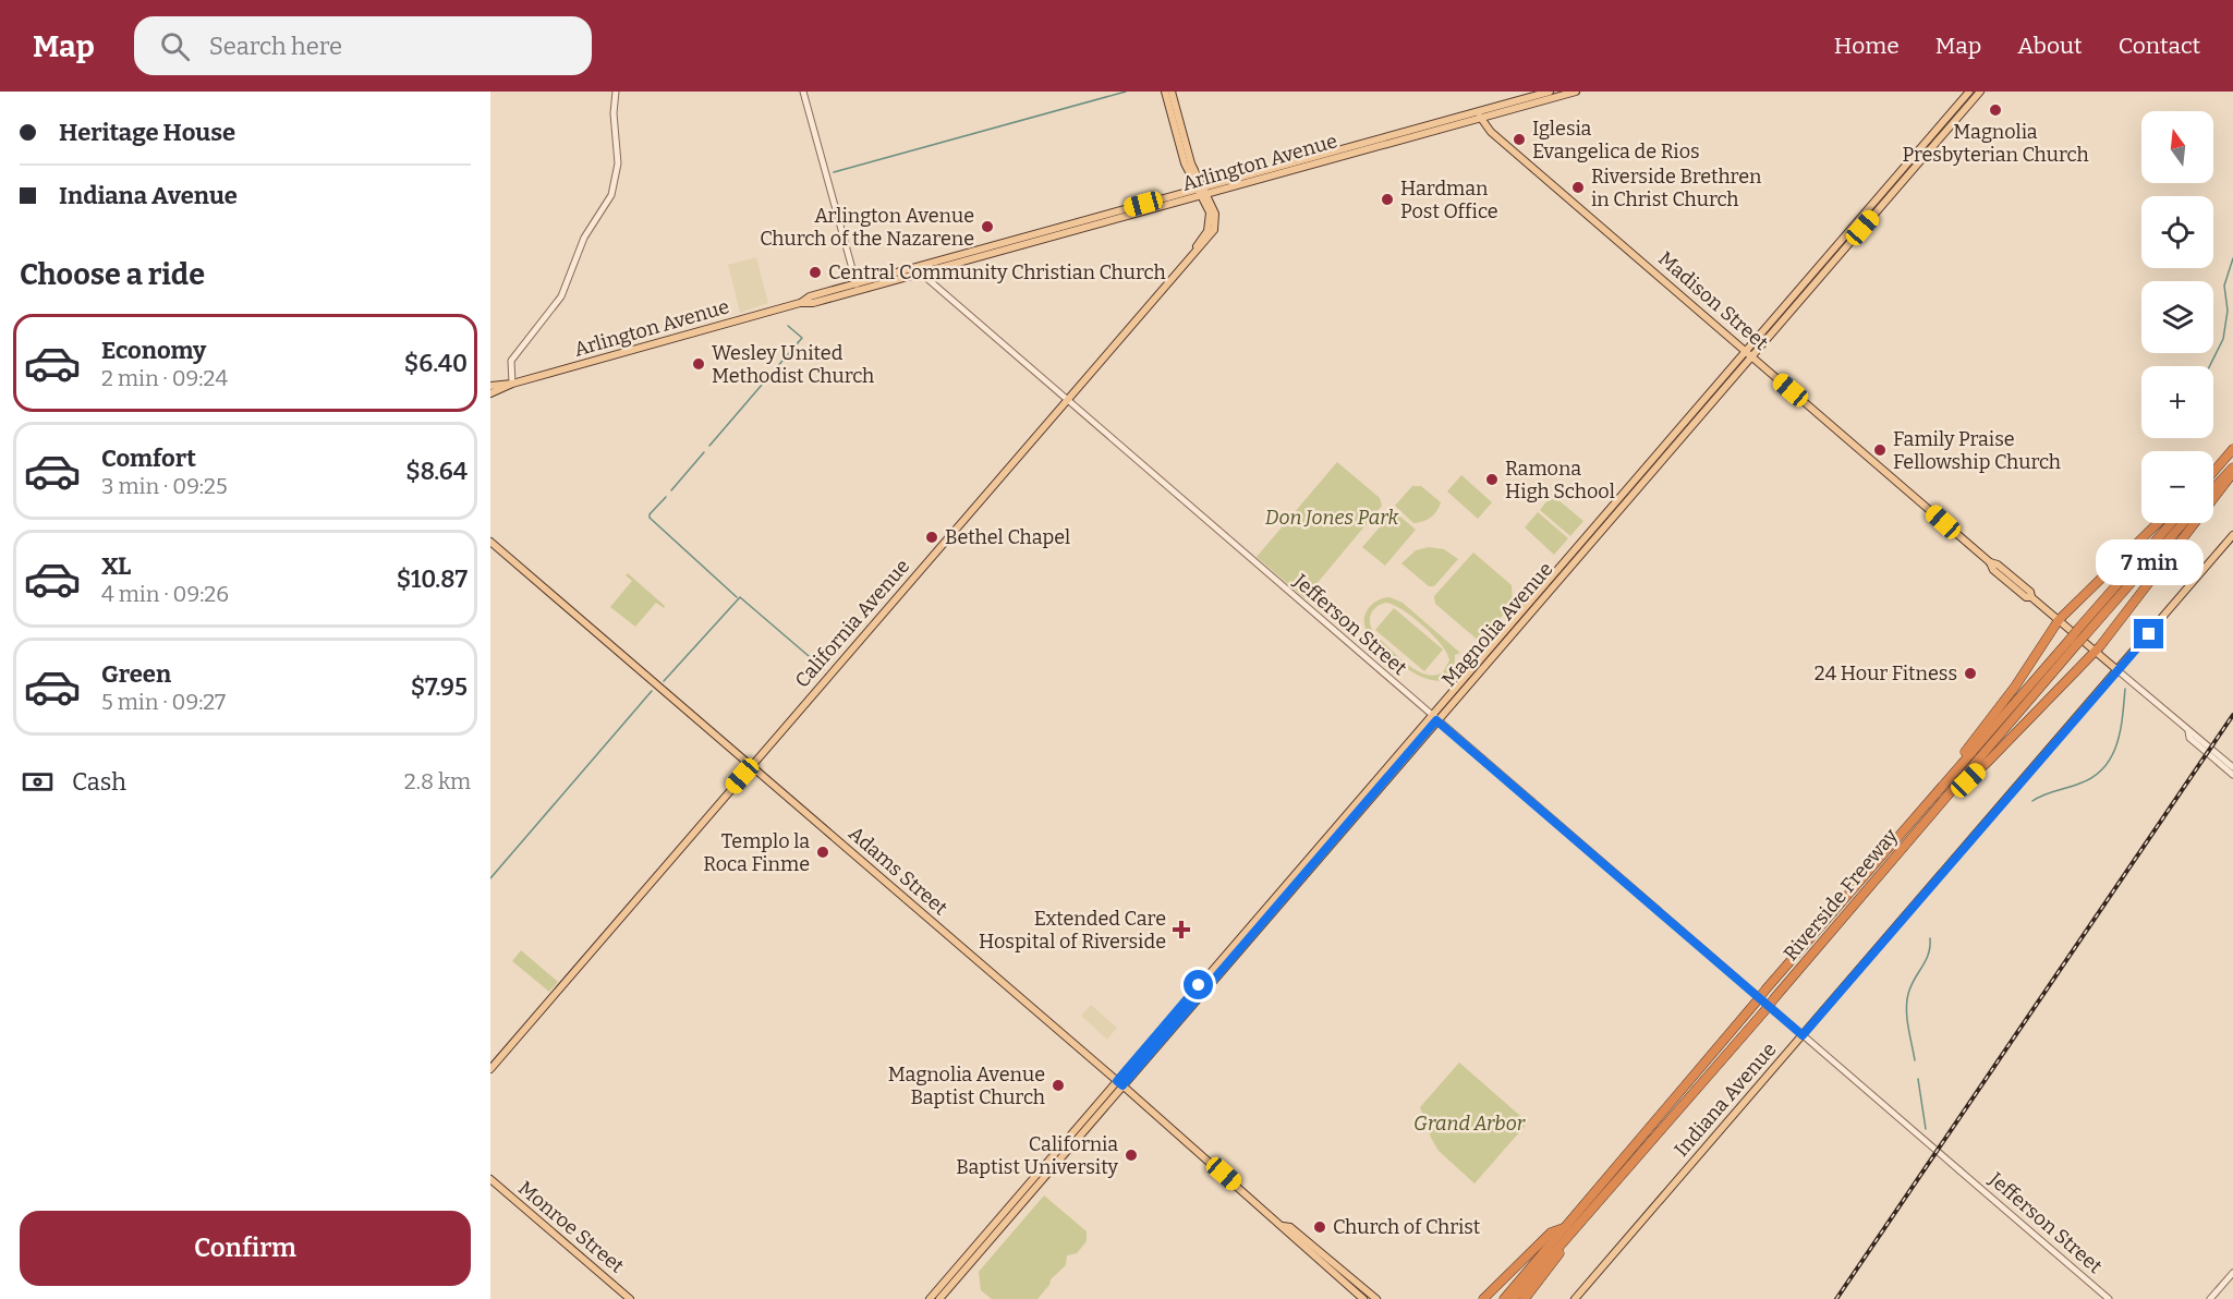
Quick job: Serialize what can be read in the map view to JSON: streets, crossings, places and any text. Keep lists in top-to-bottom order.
{
  "streets": {
    "highway": ["Riverside Freeway"],
    "main road": [
      "Arlington Avenue",
      "Madison Street",
      "California Avenue",
      "Magnolia Avenue",
      "Adams Street",
      "Indiana Avenue",
      "Monroe Street"
    ],
    "street": ["Jefferson Street"]
  },
  "crossings": [
    ["Arlington Avenue", "Madison Street"],
    ["Arlington Avenue", "California Avenue"],
    ["Arlington Avenue", "Jefferson Street"],
    ["Madison Street", "Magnolia Avenue"],
    ["Madison Street", "Indiana Avenue"],
    ["California Avenue", "Jefferson Street"],
    ["California Avenue", "Adams Street"],
    ["Jefferson Street", "Magnolia Avenue"],
    ["Jefferson Street", "Indiana Avenue"],
    ["Magnolia Avenue", "Adams Street"]
  ],
  "parks": ["Don Jones Park", "Grand Arbor"],
  "places": {
    "other": [
      "Magnolia Presbyterian Church",
      "Iglesia Evangelica de Rios",
      "Riverside Brethren in Christ Church",
      "Hardman Post Office",
      "Arlington Avenue Church of the Nazarene",
      "Central Community Christian Church",
      "Wesley United Methodist Church",
      "Family Praise Fellowship Church",
      "Ramona High School",
      "Bethel Chapel",
      "24 Hour Fitness",
      "Templo la Roca Finme",
      "Magnolia Avenue Baptist Church",
      "California Baptist University",
      "Church of Christ"
    ],
    "health": ["Extended Care Hospital of Riverside"]
  },
  "north": "top",
  "page": {
    "header": "Map",
    "search": "Search here",
    "nav": [
      "Home",
      "Map",
      "About",
      "Contact"
    ],
    "banner": ["Heritage House", "Indiana Avenue"],
    "map_buttons": ["+", "−"],
    "heading": "Choose a ride",
    "list": [
      {
        "name": "Economy",
        "note": "2 min · 09:24",
        "value": "$6.40"
      },
      {
        "name": "Comfort",
        "note": "3 min · 09:25",
        "value": "$8.64"
      },
      {
        "name": "XL",
        "note": "4 min · 09:26",
        "value": "$10.87"
      },
      {
        "name": "Green",
        "note": "5 min · 09:27",
        "value": "$7.95"
      }
    ],
    "bubble": "7 min",
    "pay": ["Cash", "2.8 km"],
    "buttons": "Confirm"
  }
}
